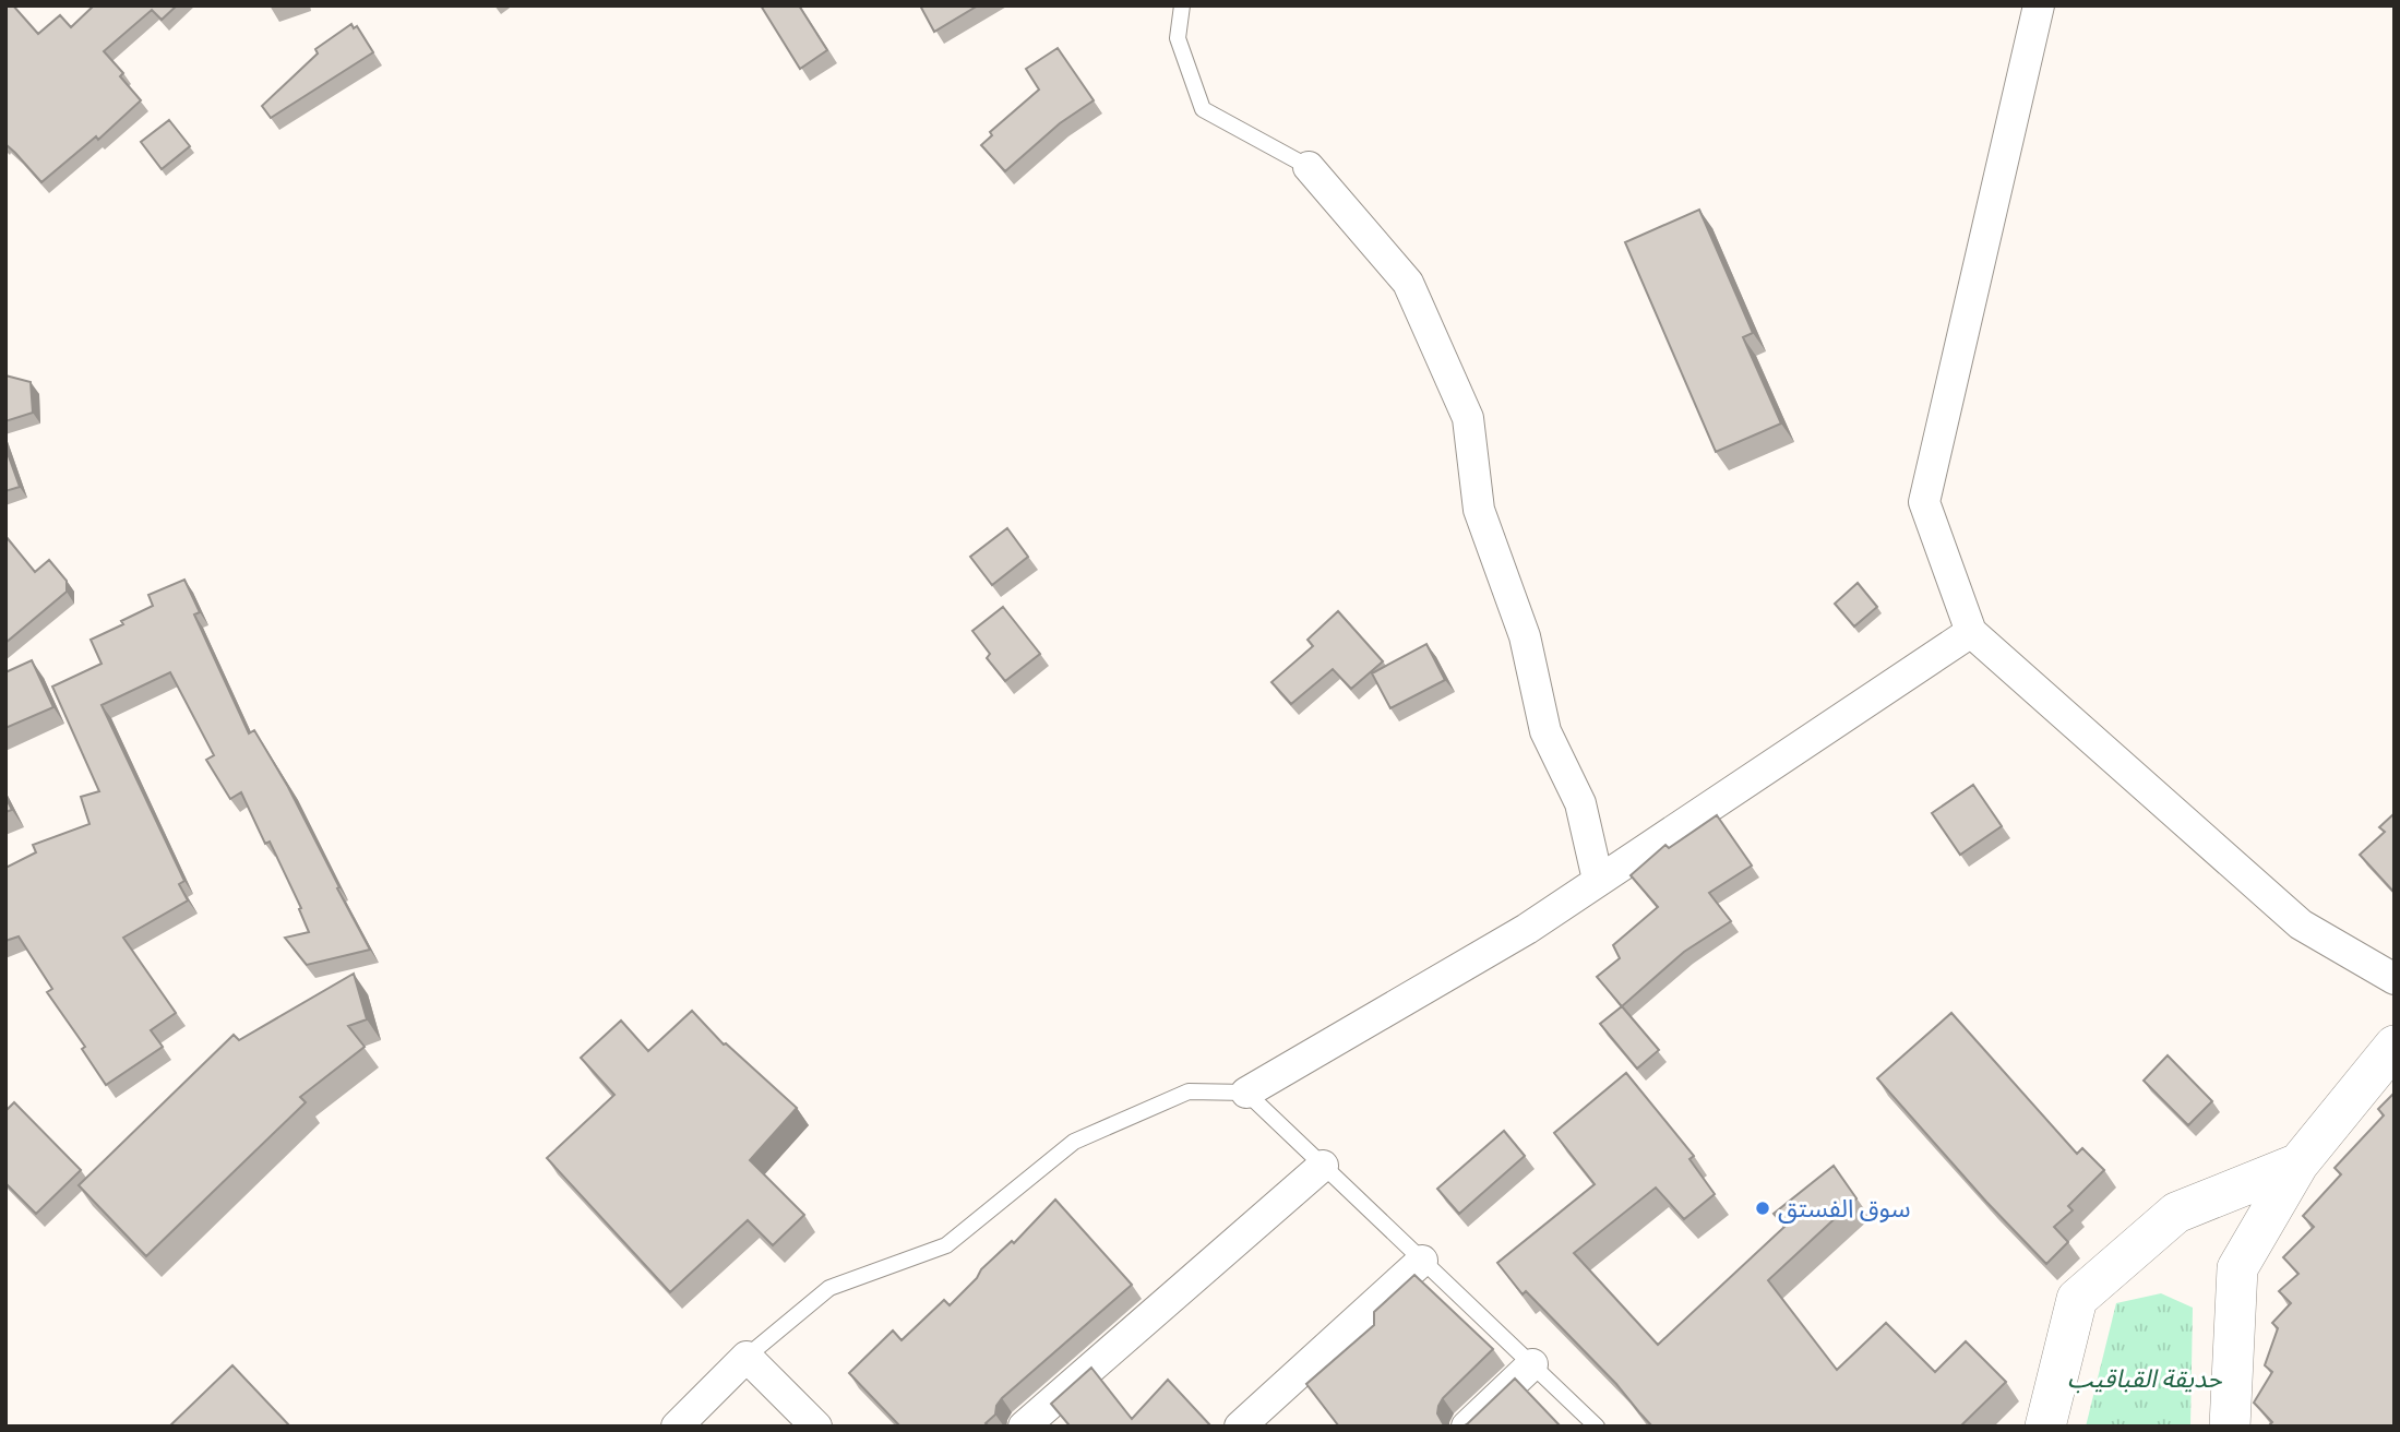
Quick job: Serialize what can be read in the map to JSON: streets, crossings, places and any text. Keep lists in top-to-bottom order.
{
  "parks": ["حديقة القباقيب"],
  "places": ["سوق الفستق"]
}
